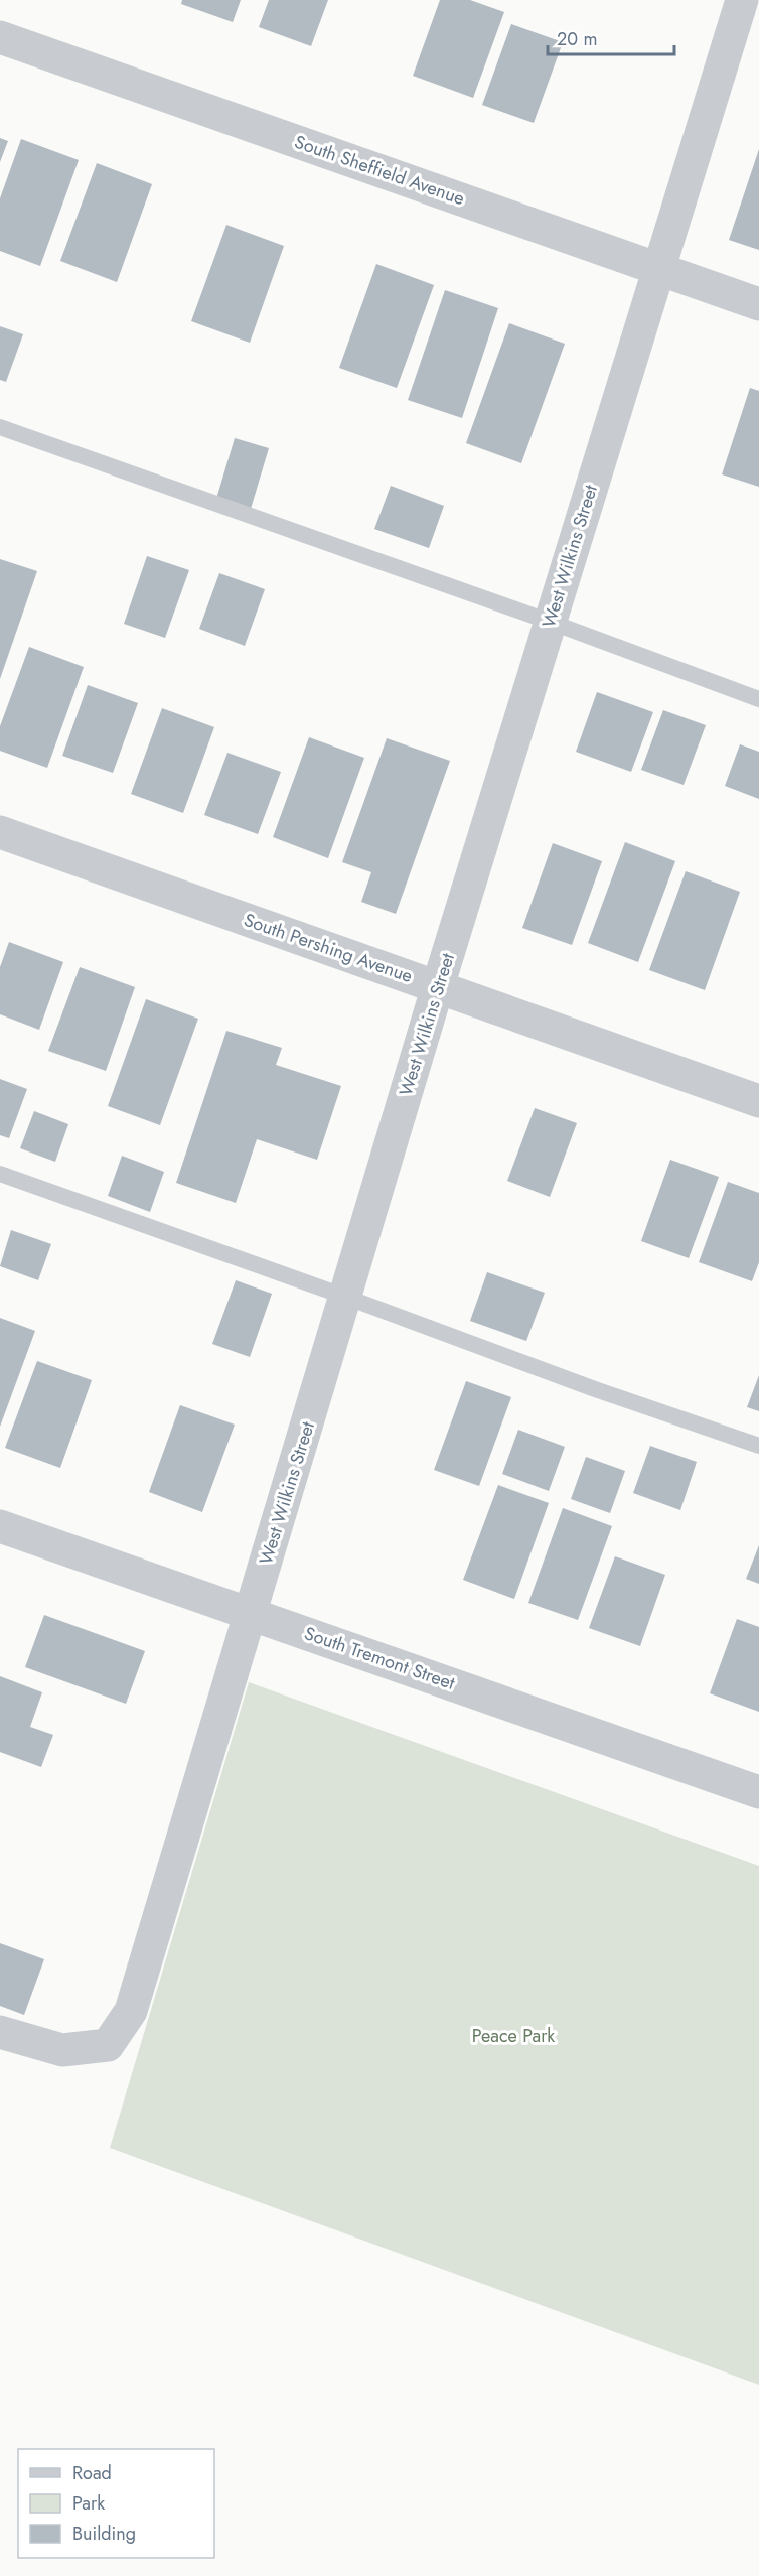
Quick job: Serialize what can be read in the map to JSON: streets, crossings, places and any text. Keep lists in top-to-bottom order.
{
  "streets": {
    "street": [
      "South Sheffield Avenue",
      "West Wilkins Street",
      "South Pershing Avenue",
      "South Tremont Street"
    ]
  },
  "crossings": [
    ["South Sheffield Avenue", "West Wilkins Street"],
    ["West Wilkins Street", "South Pershing Avenue"],
    ["West Wilkins Street", "South Tremont Street"]
  ],
  "parks": ["Peace Park"],
  "legend": ["Road", "Park", "Building"],
  "scale_bar": "20 m"
}
